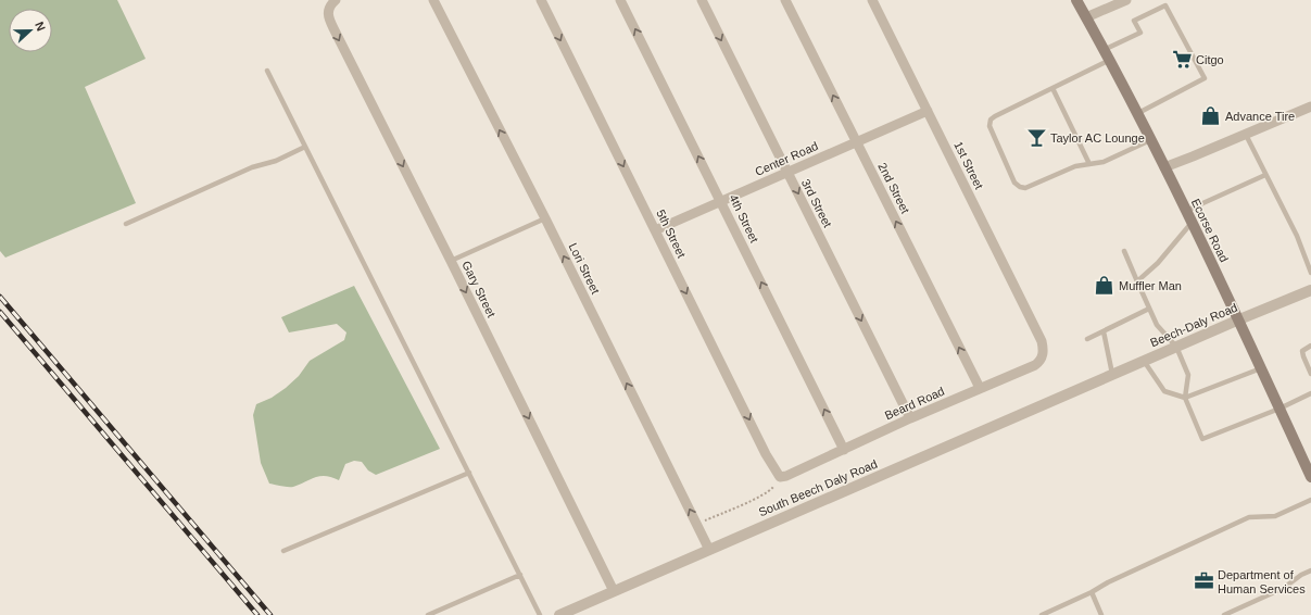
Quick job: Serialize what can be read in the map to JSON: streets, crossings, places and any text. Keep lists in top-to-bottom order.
{
  "streets": {
    "main road": ["Ecorse Road"],
    "street": [
      "Center Road",
      "1st Street",
      "2nd Street",
      "3rd Street",
      "4th Street",
      "5th Street",
      "Lori Street",
      "Gary Street",
      "Beech-Daly Road",
      "Beard Road",
      "South Beech Daly Road"
    ]
  },
  "crossings": [
    ["Center Road", "1st Street"],
    ["Center Road", "2nd Street"],
    ["Center Road", "3rd Street"],
    ["Center Road", "4th Street"],
    ["Center Road", "5th Street"],
    ["1st Street", "Beard Road"],
    ["2nd Street", "Beard Road"],
    ["3rd Street", "Beard Road"],
    ["4th Street", "Beard Road"],
    ["Ecorse Road", "Beech-Daly Road"],
    ["5th Street", "Beard Road"],
    ["Lori Street", "South Beech Daly Road"],
    ["Gary Street", "South Beech Daly Road"],
    ["Beech-Daly Road", "South Beech Daly Road"]
  ],
  "one_way": [
    "2nd Street",
    "3rd Street",
    "4th Street",
    "5th Street",
    "Lori Street",
    "Gary Street"
  ],
  "places": {
    "supermarket": ["Citgo"],
    "shop": ["Advance Tire", "Muffler Man"],
    "bar": ["Taylor AC Lounge"],
    "office": ["Department of Human Services"]
  },
  "north": "right"
}
